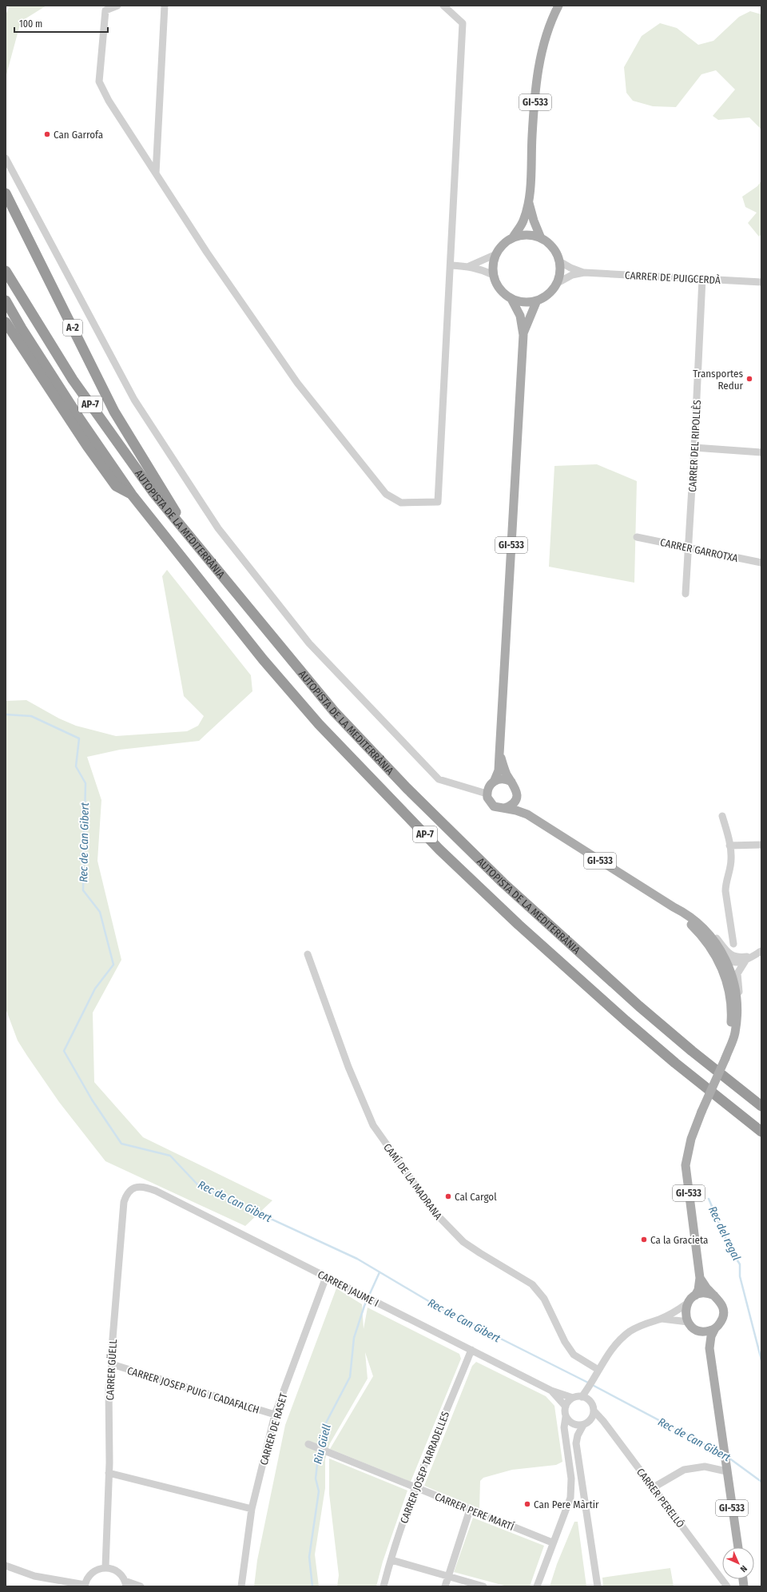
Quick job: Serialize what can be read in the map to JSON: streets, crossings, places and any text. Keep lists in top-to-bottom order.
{
  "streets": {
    "highway": ["A-2", "AP-7", "AUTOPISTA DE LA MEDITERRÀNIA"],
    "main road": ["GI-533"],
    "street": [
      "CARRER DE PUIGCERDÀ",
      "CARRER DEL RIPOLLÈS",
      "CARRER GARROTXA",
      "CAMÍ DE LA MADRANA",
      "CARRER JAUME I",
      "CARRER GÜELL",
      "CARRER JOSEP PUIG I CADAFALCH",
      "CARRER DE RASET",
      "CARRER JOSEP TARRADELLES",
      "CARRER PERELLÓ",
      "CARRER PERE MARTÍ"
    ]
  },
  "crossings": [
    ["GI-533", "CARRER DE PUIGCERDÀ"],
    ["CARRER DE PUIGCERDÀ", "CARRER DEL RIPOLLÈS"],
    ["A-2", "AUTOPISTA DE LA MEDITERRÀNIA"],
    ["CARRER DEL RIPOLLÈS", "CARRER GARROTXA"],
    ["CARRER JAUME I", "CARRER GÜELL"],
    ["CARRER JAUME I", "CARRER DE RASET"],
    ["CARRER JAUME I", "CARRER JOSEP TARRADELLES"],
    ["CARRER JAUME I", "CARRER PERELLÓ"],
    ["CARRER GÜELL", "CARRER JOSEP PUIG I CADAFALCH"],
    ["CARRER JOSEP PUIG I CADAFALCH", "CARRER DE RASET"],
    ["CARRER JOSEP TARRADELLES", "CARRER PERE MARTÍ"]
  ],
  "water": ["Rec de Can Gibert", "Rec del regal", "Riu Güell"],
  "places": [
    "Can Garrofa",
    "Transportes Redur",
    "Cal Cargol",
    "Ca la Gracieta",
    "Can Pere Màrtir"
  ],
  "scale_bar": "100 m",
  "north": "bottom right"
}
